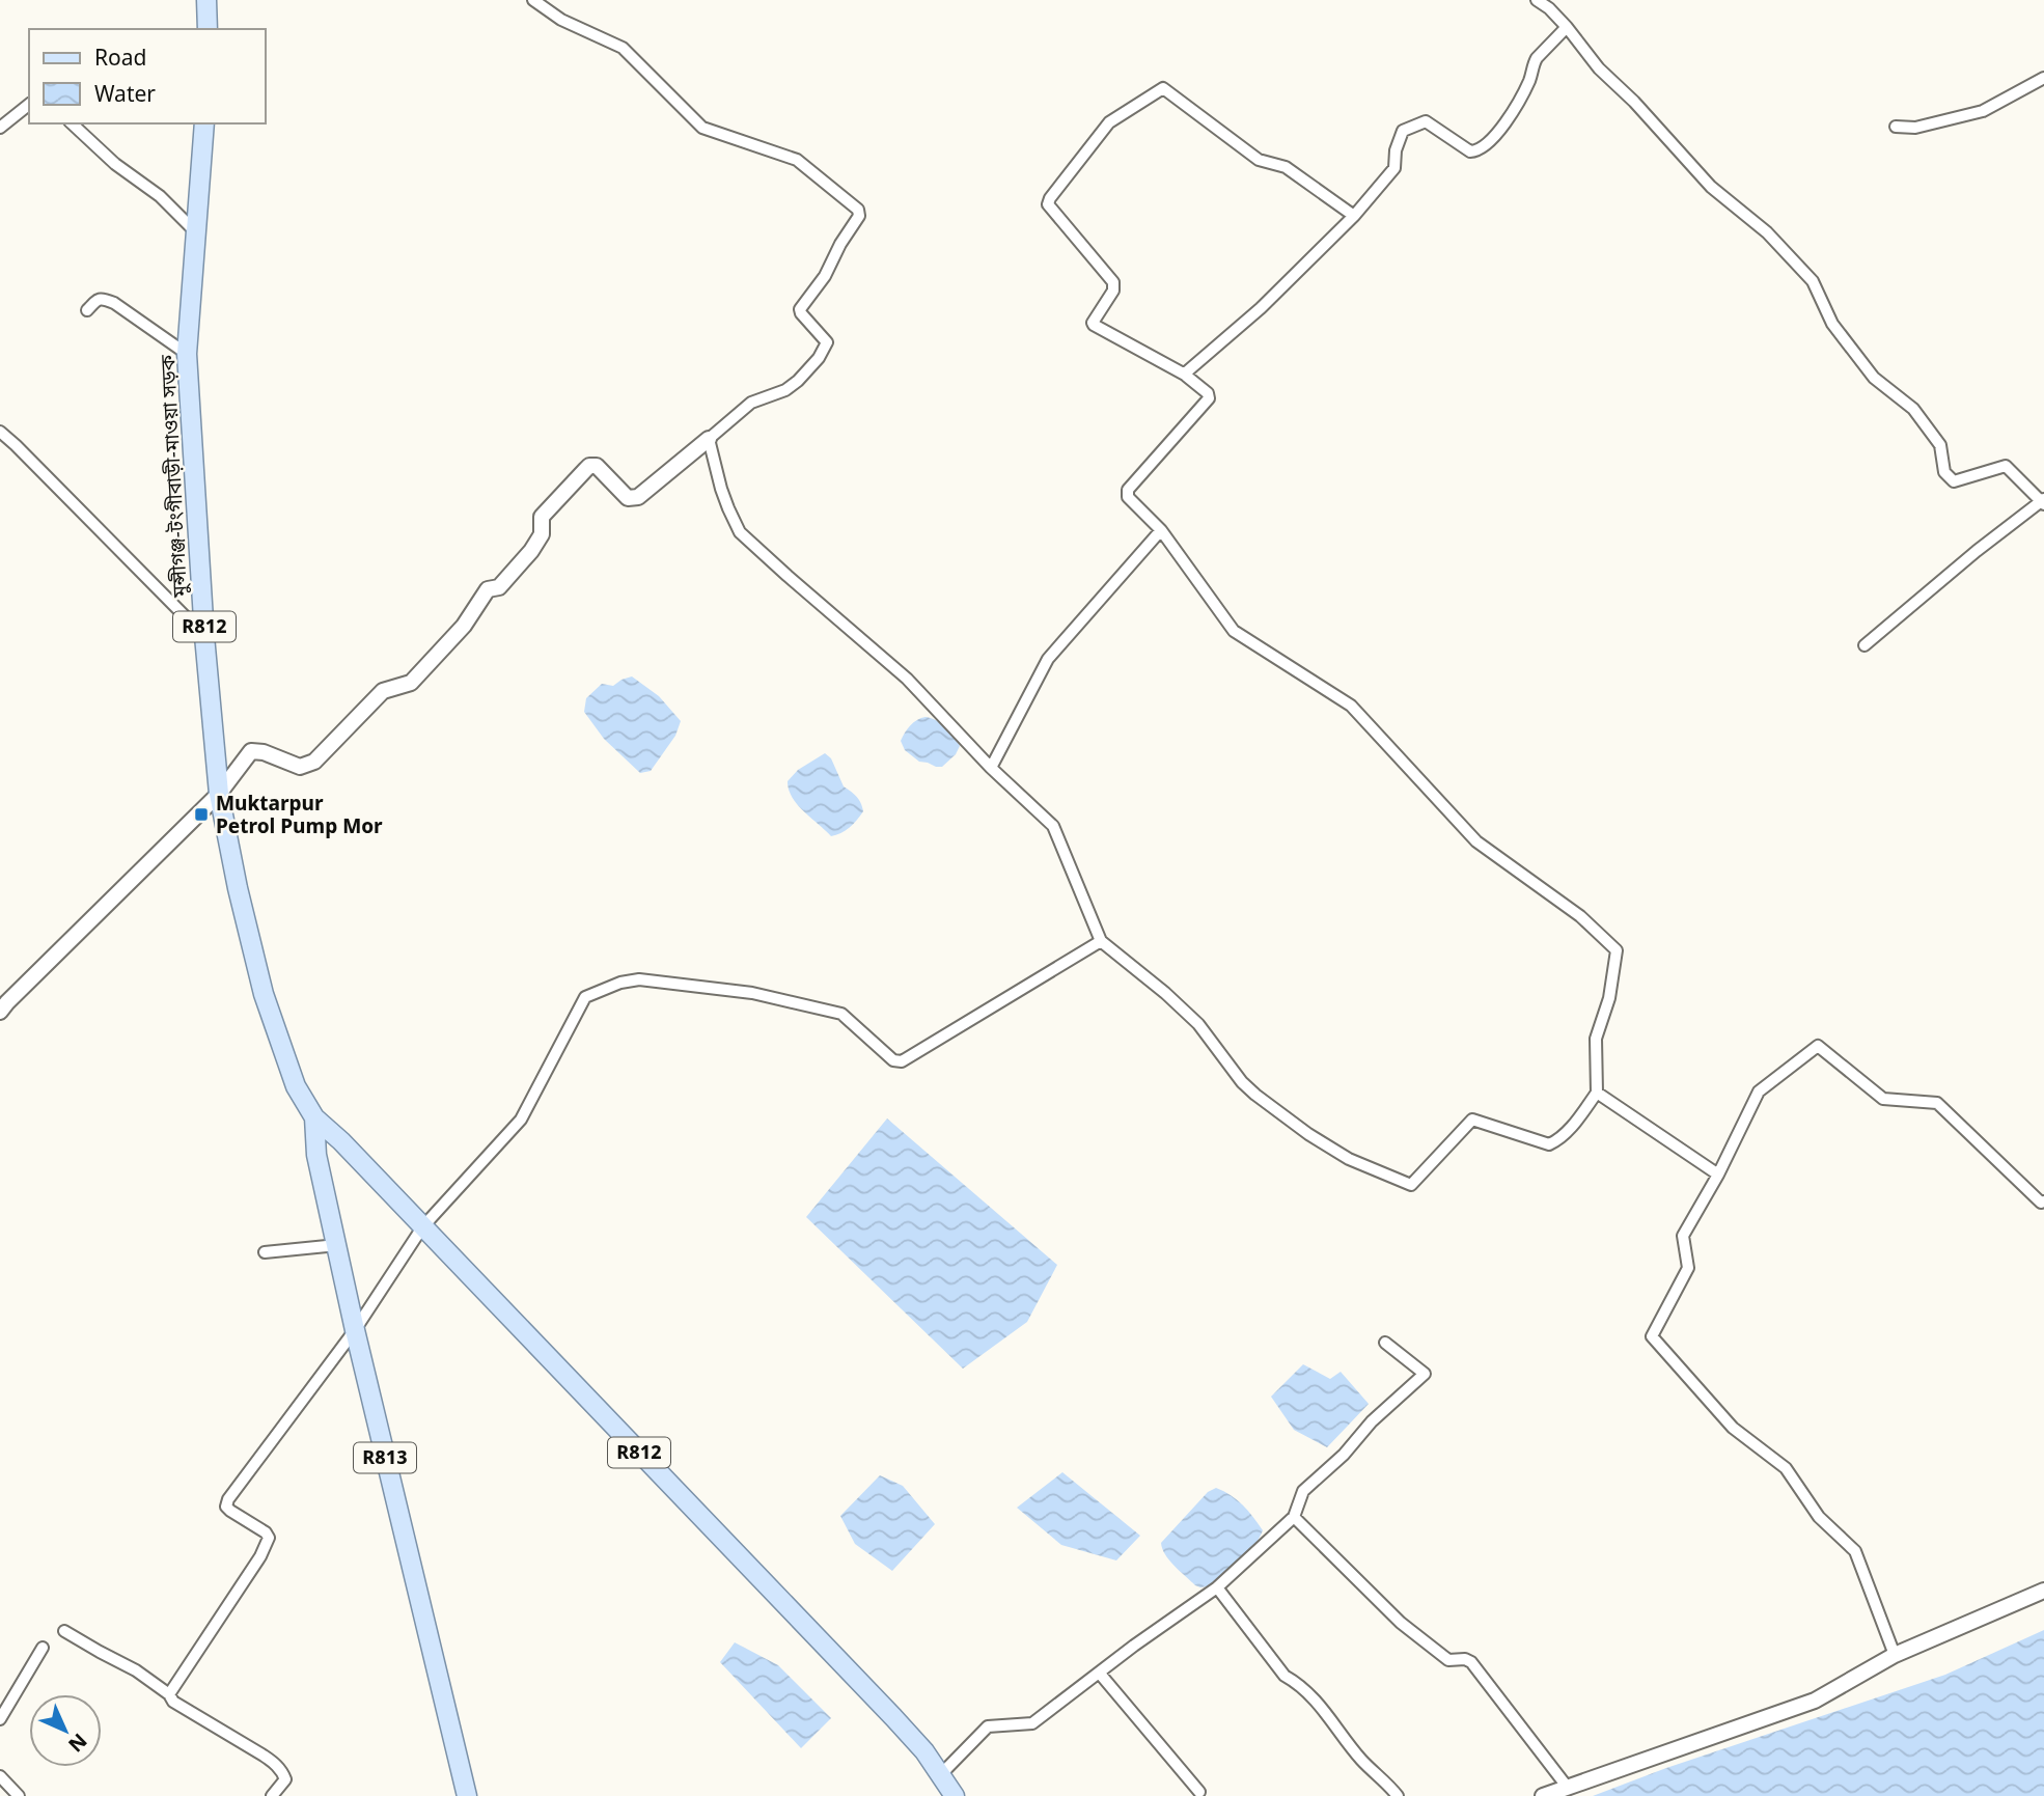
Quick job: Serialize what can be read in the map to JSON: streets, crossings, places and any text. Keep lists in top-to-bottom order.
{
  "streets": {
    "main road": ["মুন্সীগঞ্জ-টংগীবাড়ী-মাওয়া সড়ক", "R812", "R813"]
  },
  "crossings": [
    ["মুন্সীগঞ্জ-টংগীবাড়ী-মাওয়া সড়ক", "R812"],
    ["মুন্সীগঞ্জ-টংগীবাড়ী-মাওয়া সড়ক", "R813"],
    ["R812", "R813"]
  ],
  "places": {
    "transit": ["Muktarpur Petrol Pump Mor"]
  },
  "legend": ["Road", "Water"],
  "north": "bottom right"
}
